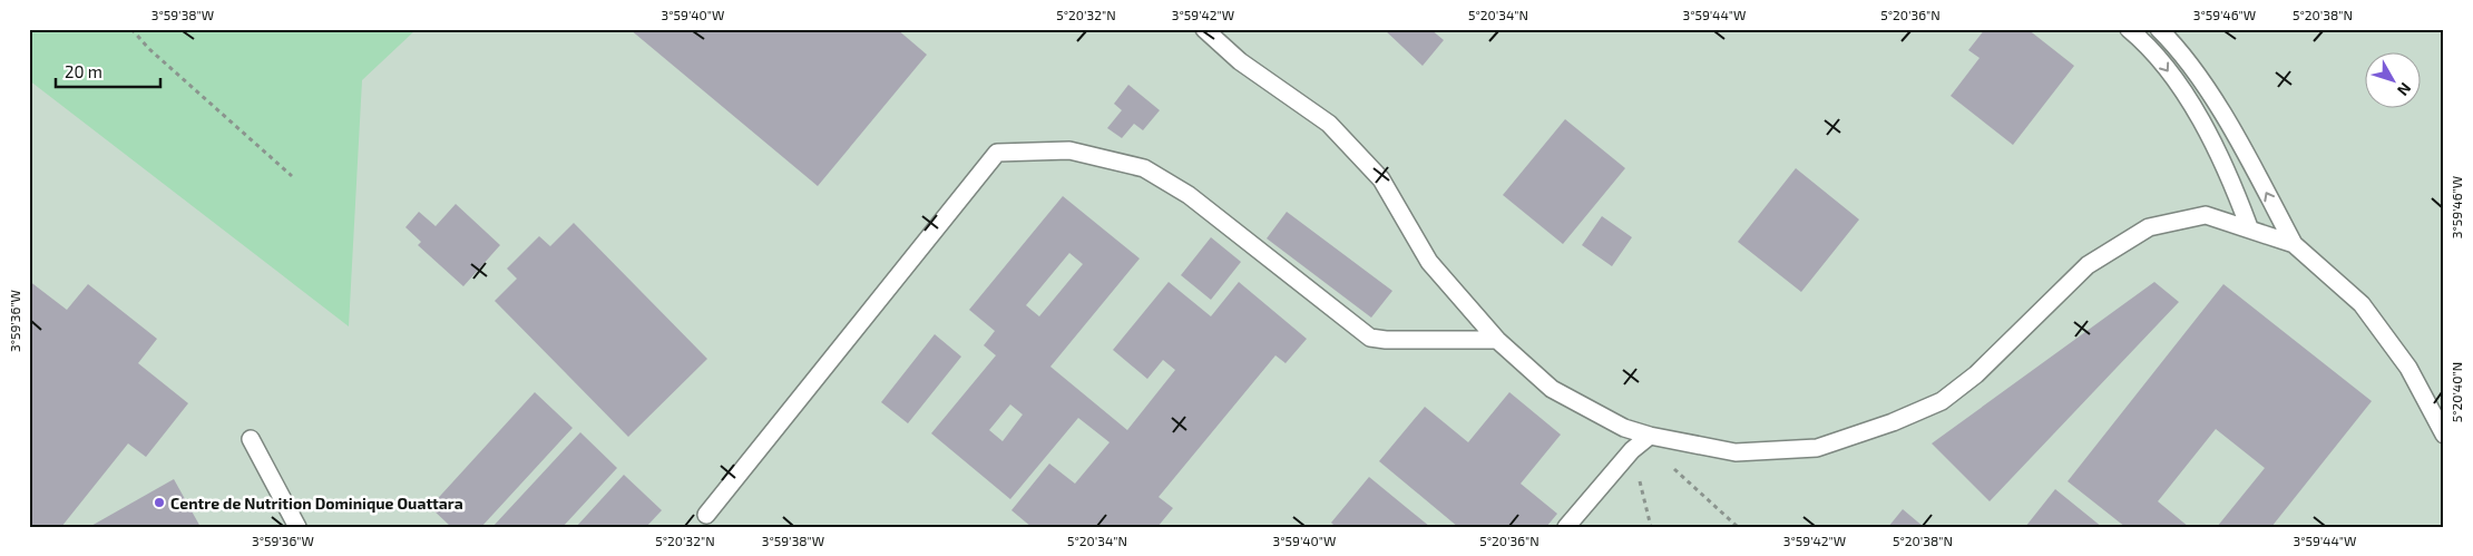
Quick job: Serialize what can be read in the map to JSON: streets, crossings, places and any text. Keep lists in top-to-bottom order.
{
  "places": ["Centre de Nutrition Dominique Ouattara"],
  "scale_bar": "20 m",
  "north": "bottom right",
  "coordinates": [
    "3°59'38\"W",
    "3°59'40\"W",
    "5°20'32\"N",
    "3°59'42\"W",
    "5°20'34\"N",
    "3°59'44\"W",
    "5°20'36\"N",
    "3°59'46\"W",
    "5°20'38\"N",
    "3°59'36\"W",
    "5°20'40\"N"
  ]
}
